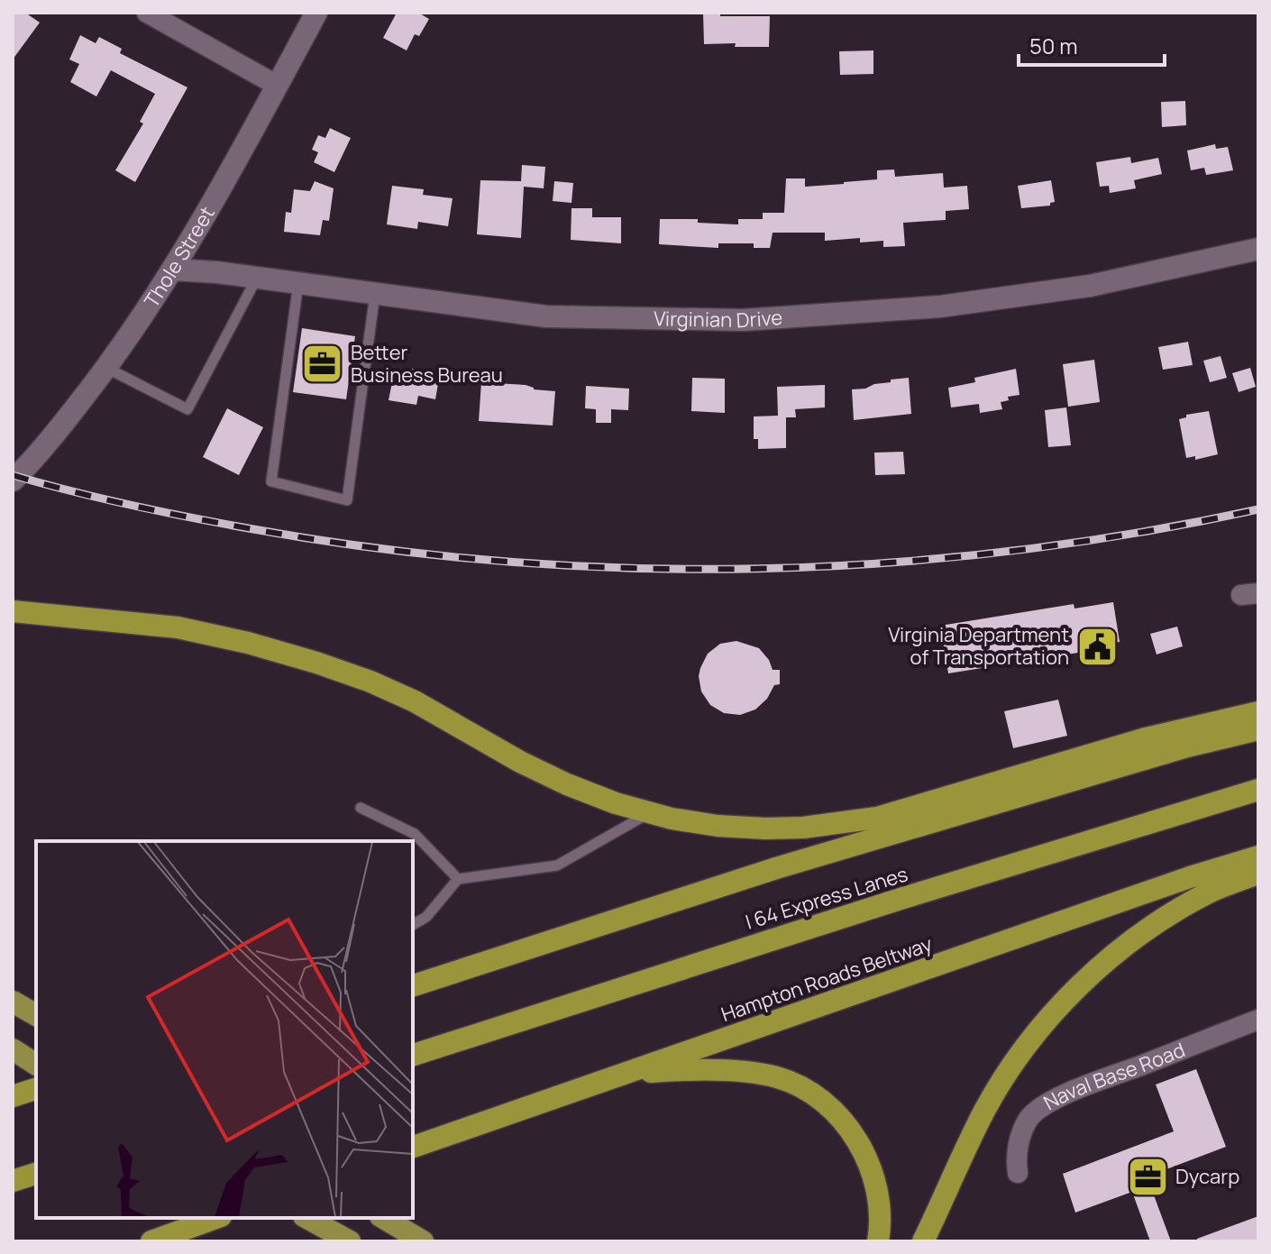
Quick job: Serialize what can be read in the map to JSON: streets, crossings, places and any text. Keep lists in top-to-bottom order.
{
  "streets": {
    "highway": ["I 64 Express Lanes", "Hampton Roads Beltway"],
    "street": ["Thole Street", "Virginian Drive", "Naval Base Road"]
  },
  "crossings": [
    ["Thole Street", "Virginian Drive"]
  ],
  "places": {
    "office": ["Better Business Bureau", "Dycarp"],
    "public building": ["Virginia Department of Transportation"]
  },
  "scale_bar": "50 m"
}
